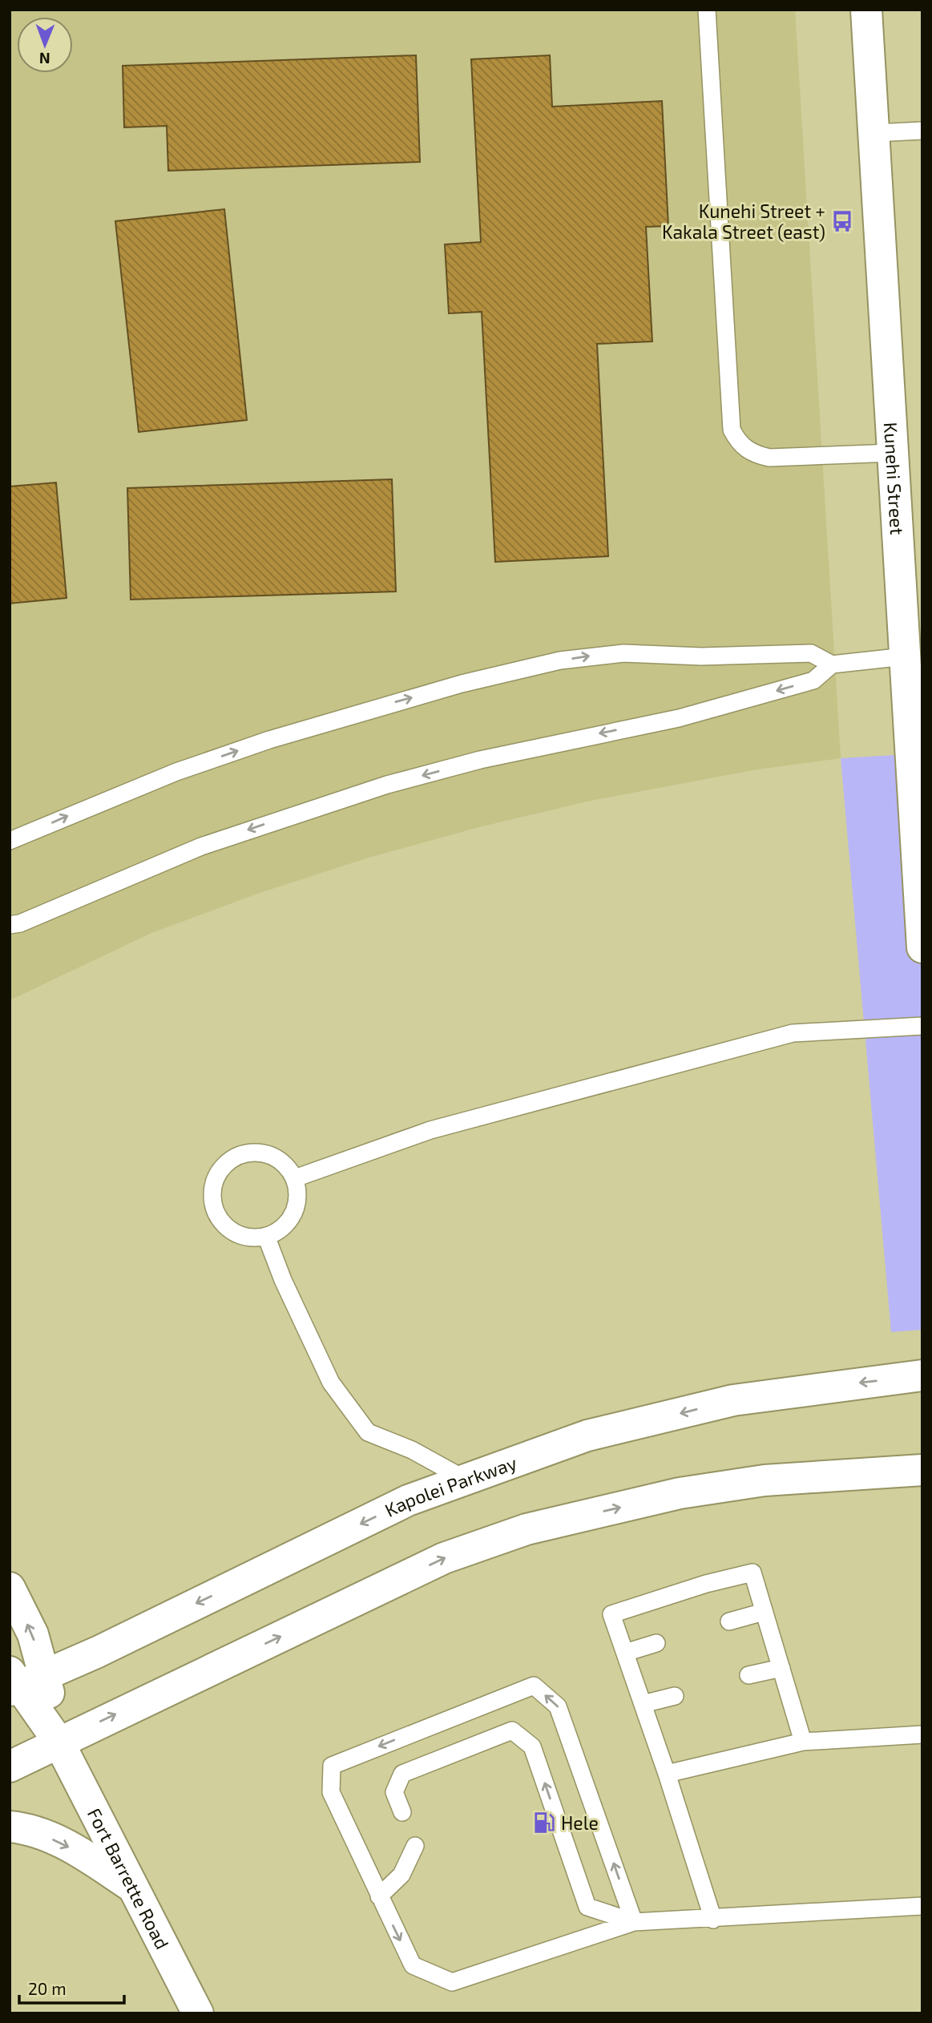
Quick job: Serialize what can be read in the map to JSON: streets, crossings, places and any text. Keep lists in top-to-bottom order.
{
  "streets": {
    "main road": ["Kunehi Street", "Kapolei Parkway", "Fort Barrette Road"]
  },
  "crossings": [
    ["Kapolei Parkway", "Fort Barrette Road"]
  ],
  "places": {
    "bus stop": ["Kunehi Street + Kakala Street (east)"],
    "fuel station": ["Hele"]
  },
  "scale_bar": "20 m",
  "north": "bottom"
}
